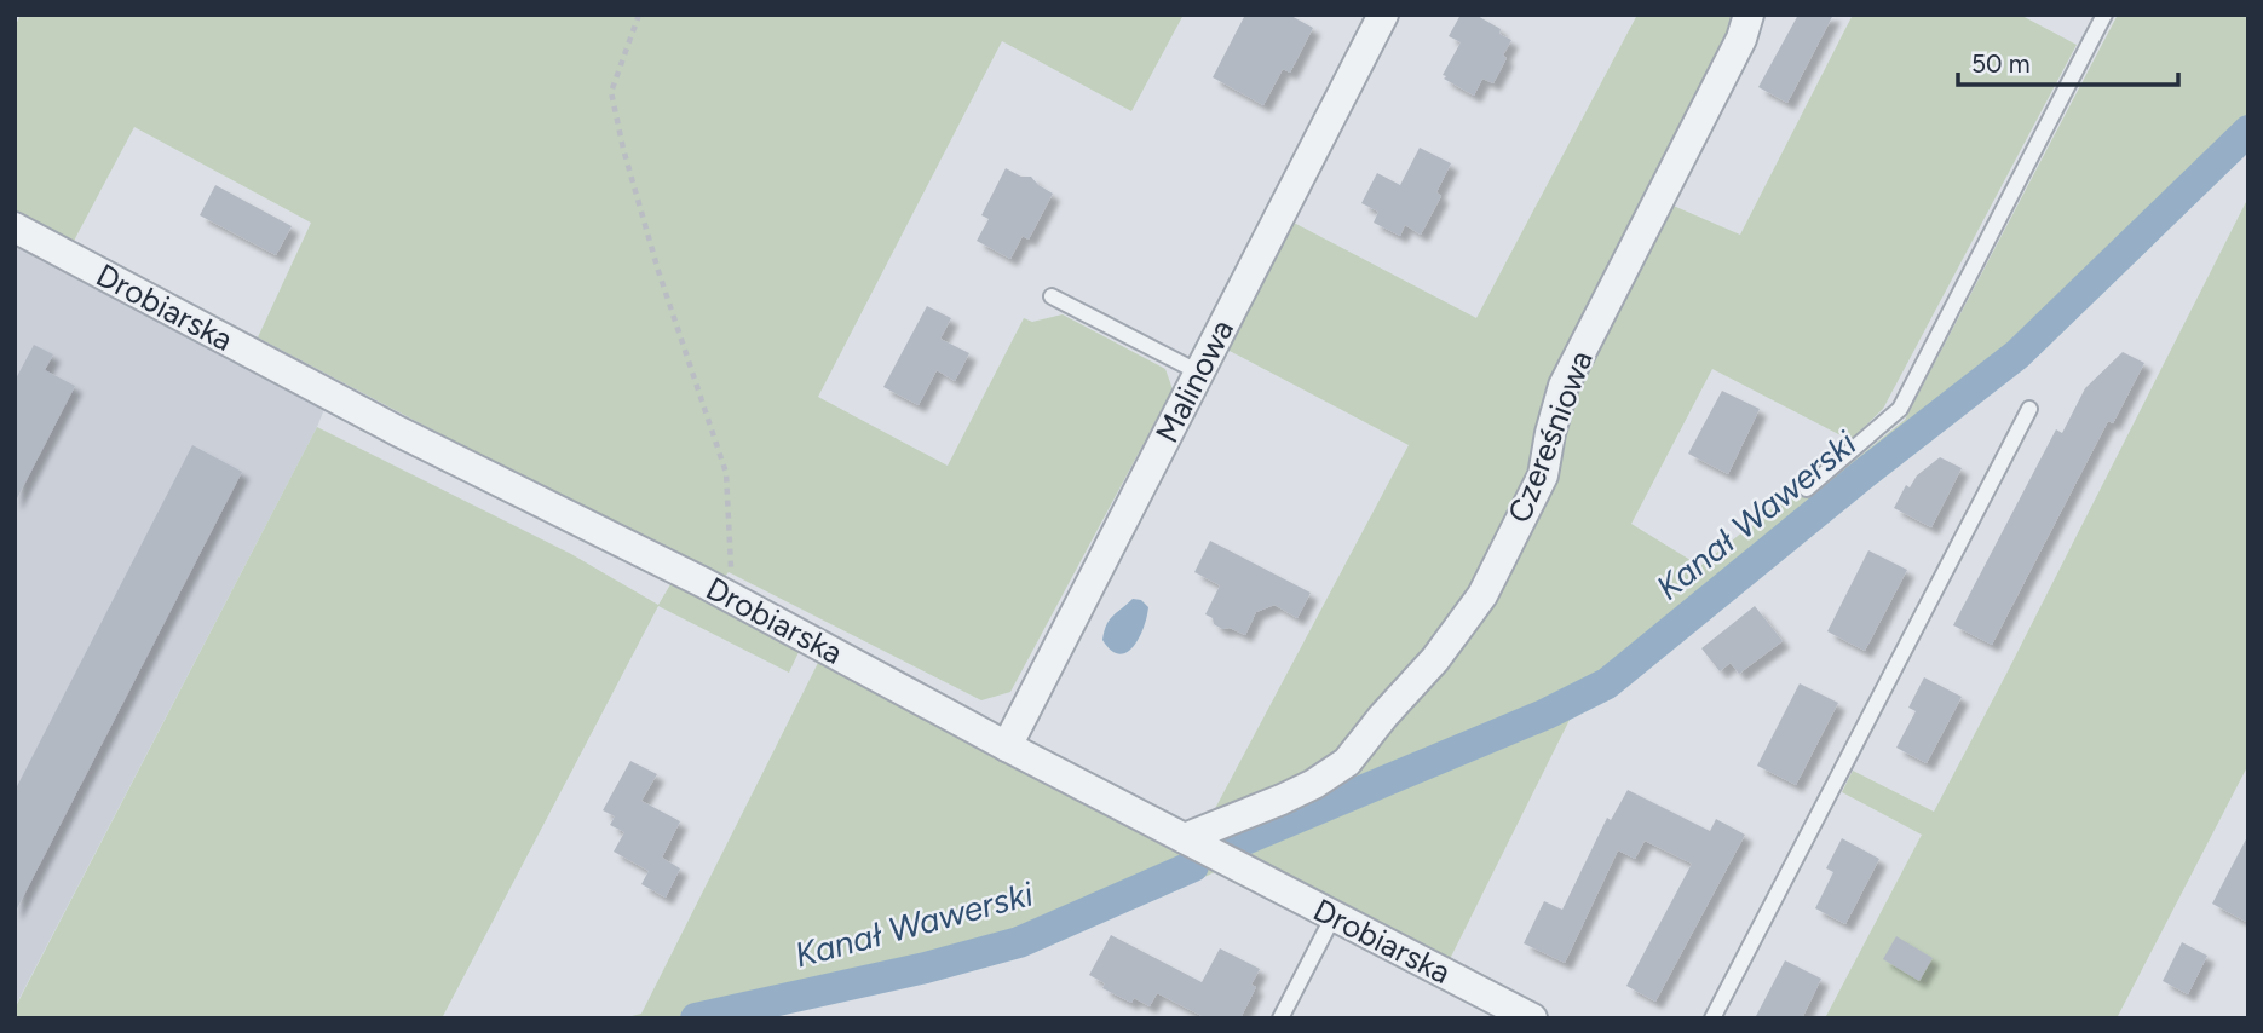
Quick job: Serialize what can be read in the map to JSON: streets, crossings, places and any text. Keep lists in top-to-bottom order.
{
  "streets": {
    "street": ["Drobiarska", "Malinowa", "Czereśniowa"]
  },
  "crossings": [
    ["Drobiarska", "Malinowa"],
    ["Drobiarska", "Czereśniowa"]
  ],
  "water": ["Kanał Wawerski"],
  "scale_bar": "50 m"
}
